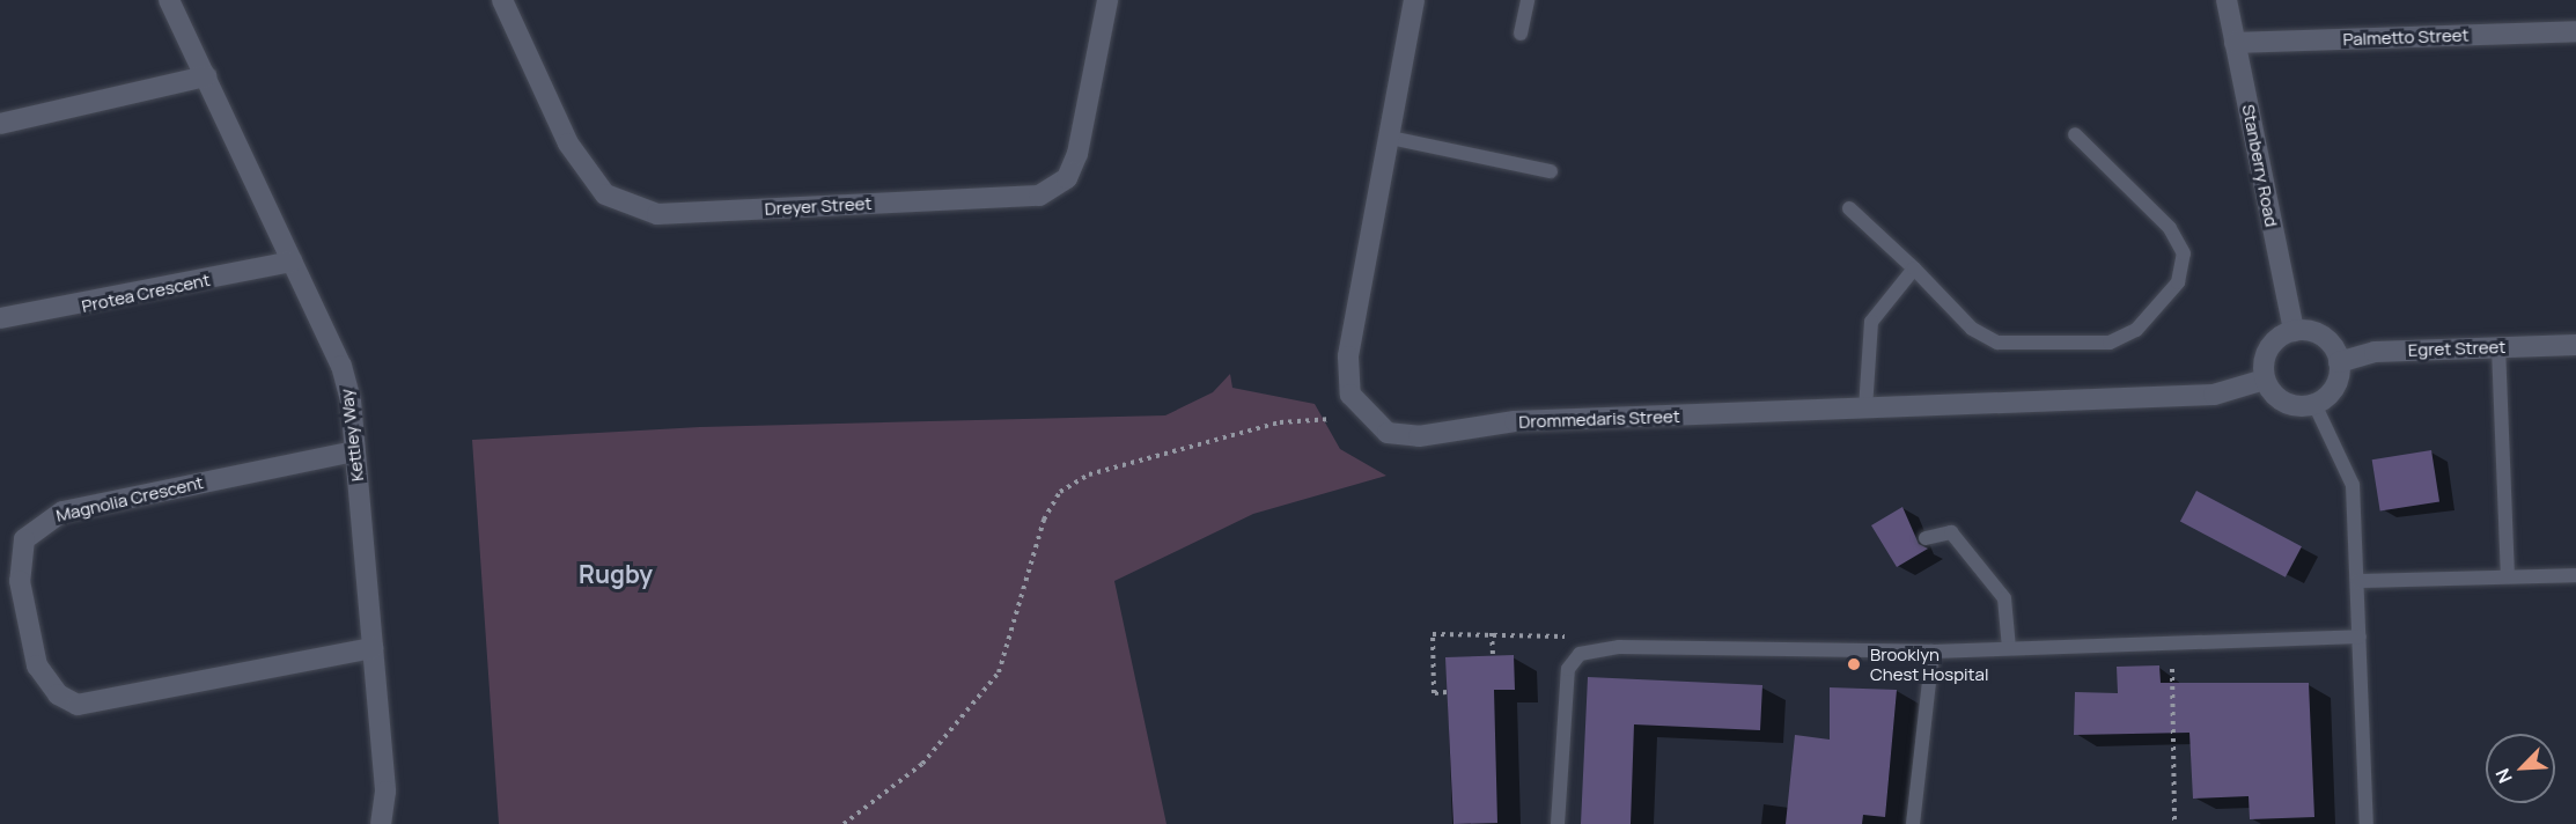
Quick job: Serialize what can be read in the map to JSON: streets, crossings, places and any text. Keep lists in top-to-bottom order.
{
  "streets": {
    "street": [
      "Palmetto Street",
      "Stanberry Road",
      "Dreyer Street",
      "Protea Crescent",
      "Egret Street",
      "Drommedaris Street",
      "Kettley Way",
      "Magnolia Crescent"
    ]
  },
  "crossings": [
    ["Palmetto Street", "Stanberry Road"],
    ["Stanberry Road", "Egret Street"],
    ["Stanberry Road", "Drommedaris Street"],
    ["Protea Crescent", "Kettley Way"],
    ["Egret Street", "Drommedaris Street"],
    ["Kettley Way", "Magnolia Crescent"]
  ],
  "districts": ["Rugby"],
  "places": ["Brooklyn Chest Hospital"],
  "north": "bottom left"
}
